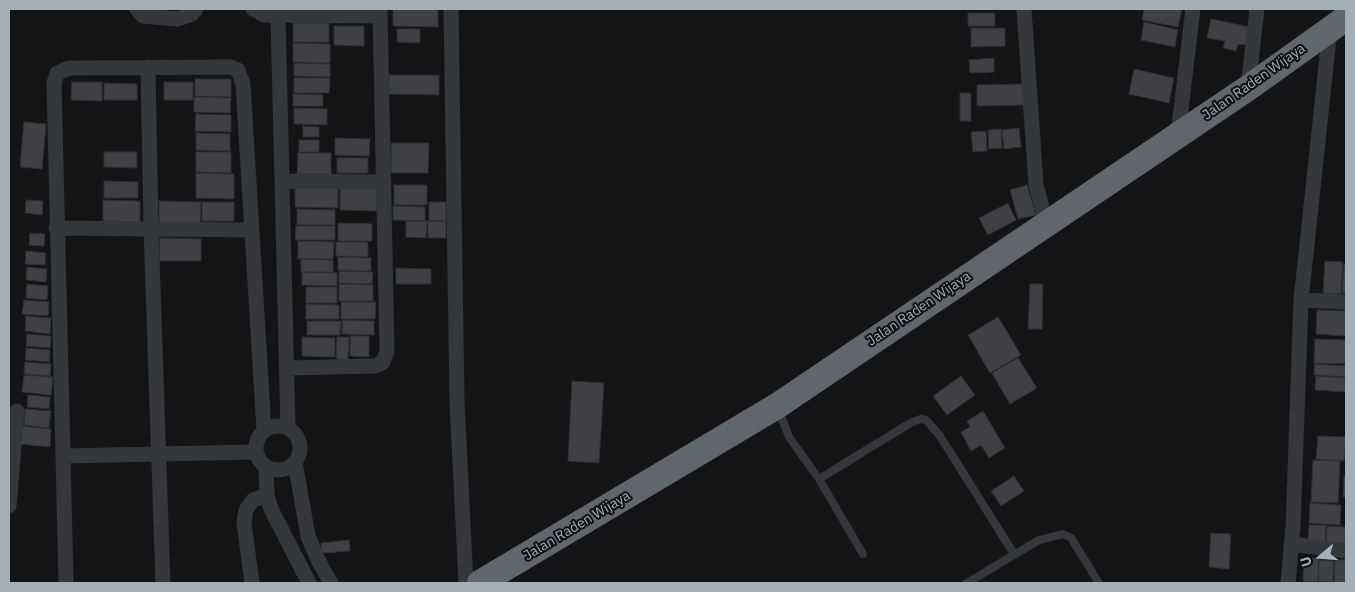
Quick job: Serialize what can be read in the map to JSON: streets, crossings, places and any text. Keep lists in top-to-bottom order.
{
  "streets": {
    "highway": ["Jalan Raden Wijaya"]
  },
  "north": "left"
}
